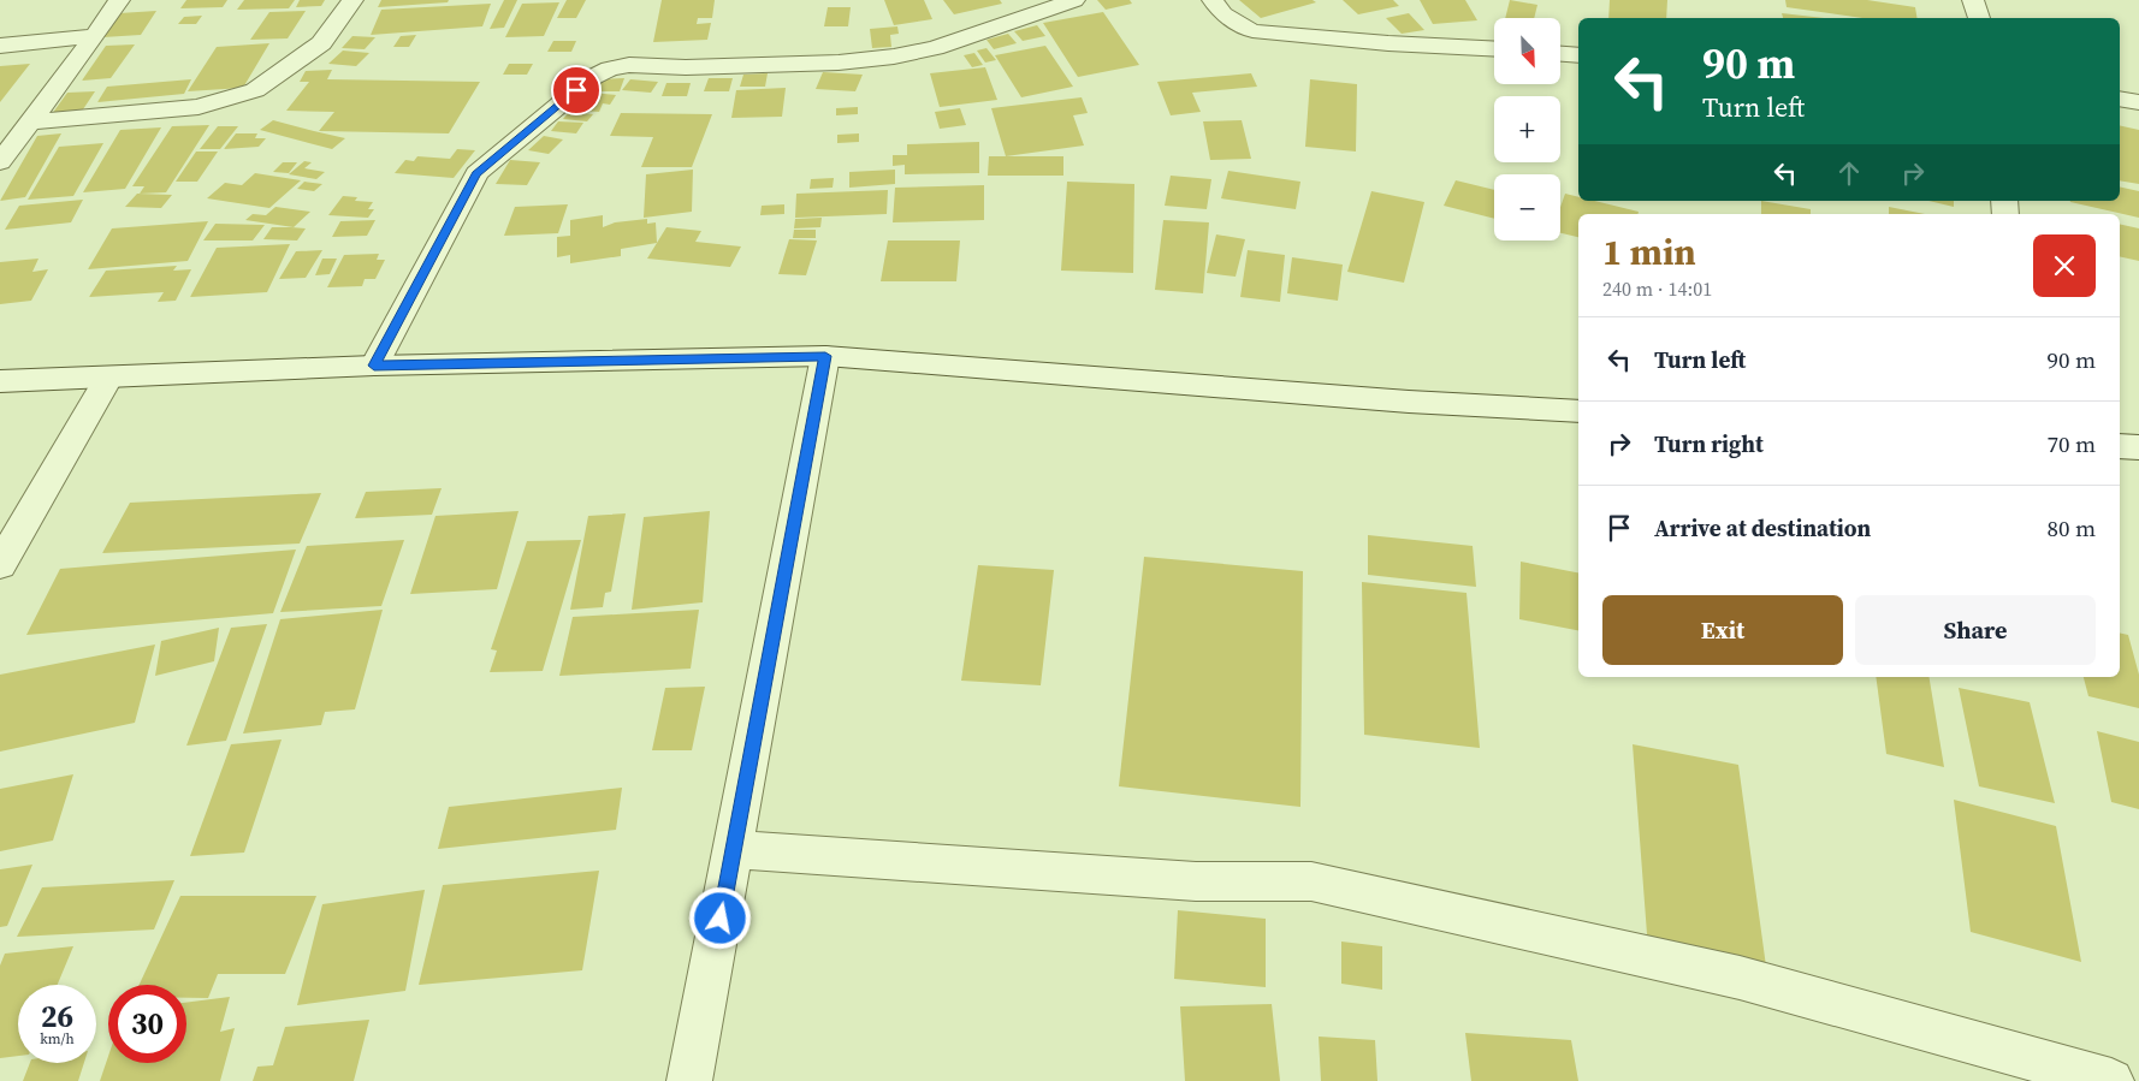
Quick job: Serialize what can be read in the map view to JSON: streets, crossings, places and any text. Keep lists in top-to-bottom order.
{
  "north": "bottom right",
  "page": {
    "map_buttons": ["+", "−"],
    "turn": ["90 m", "Turn left"],
    "heading": ["1 min", "240 m · 14:01"],
    "list": [
      {
        "name": "Turn left",
        "value": "90 m"
      },
      {
        "name": "Turn right",
        "value": "70 m"
      },
      {
        "name": "Arrive at destination",
        "value": "80 m"
      }
    ],
    "buttons": ["Exit", "Share"],
    "speed": "26 km/h",
    "limit": "30"
  }
}
